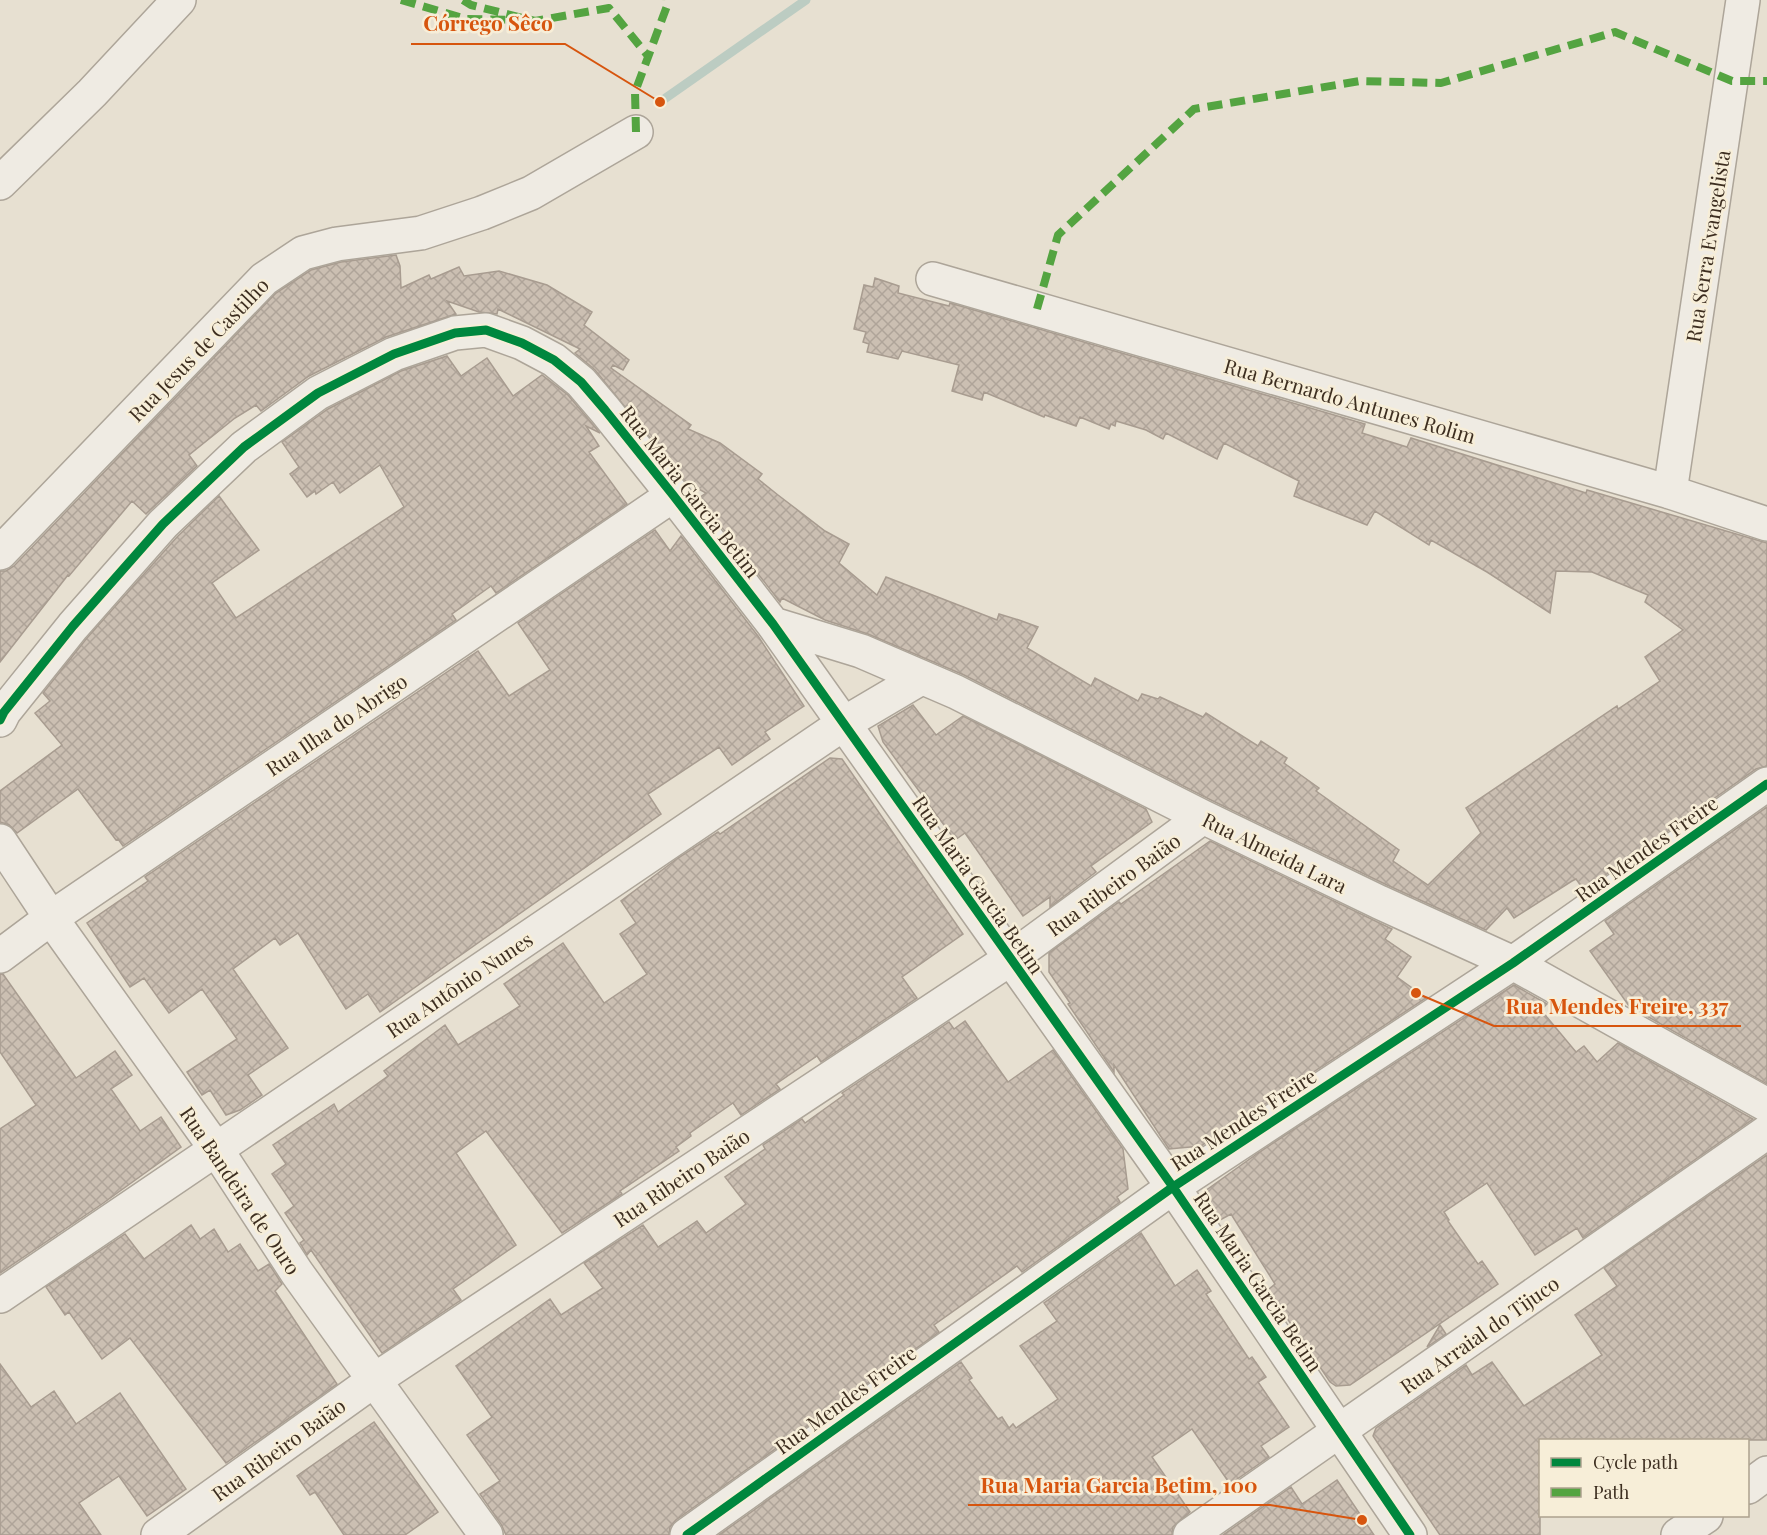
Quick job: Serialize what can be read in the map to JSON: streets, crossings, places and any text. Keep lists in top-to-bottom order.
{
  "streets": {
    "street": [
      "Rua Serra Evangelista",
      "Rua Jesus de Castilho",
      "Rua Bernardo Antunes Rolim",
      "Rua Maria Garcia Betim",
      "Rua Ilha do Abrigo",
      "Rua Mendes Freire",
      "Rua Almeida Lara",
      "Rua Ribeiro Baião",
      "Rua Antônio Nunes",
      "Rua Bandeira de Ouro",
      "Rua Arraial do Tijuco"
    ]
  },
  "crossings": [
    ["Rua Serra Evangelista", "Rua Bernardo Antunes Rolim"],
    ["Rua Maria Garcia Betim", "Rua Ilha do Abrigo"],
    ["Rua Maria Garcia Betim", "Rua Mendes Freire"],
    ["Rua Maria Garcia Betim", "Rua Almeida Lara"],
    ["Rua Maria Garcia Betim", "Rua Ribeiro Baião"],
    ["Rua Maria Garcia Betim", "Rua Antônio Nunes"],
    ["Rua Maria Garcia Betim", "Rua Arraial do Tijuco"],
    ["Rua Ilha do Abrigo", "Rua Bandeira de Ouro"],
    ["Rua Mendes Freire", "Rua Almeida Lara"],
    ["Rua Almeida Lara", "Rua Ribeiro Baião"],
    ["Rua Almeida Lara", "Rua Antônio Nunes"],
    ["Rua Ribeiro Baião", "Rua Bandeira de Ouro"],
    ["Rua Antônio Nunes", "Rua Bandeira de Ouro"]
  ],
  "places": ["Córrego Sêco", "Rua Mendes Freire, 337", "Rua Maria Garcia Betim, 100"],
  "legend": ["Cycle path", "Path"]
}
